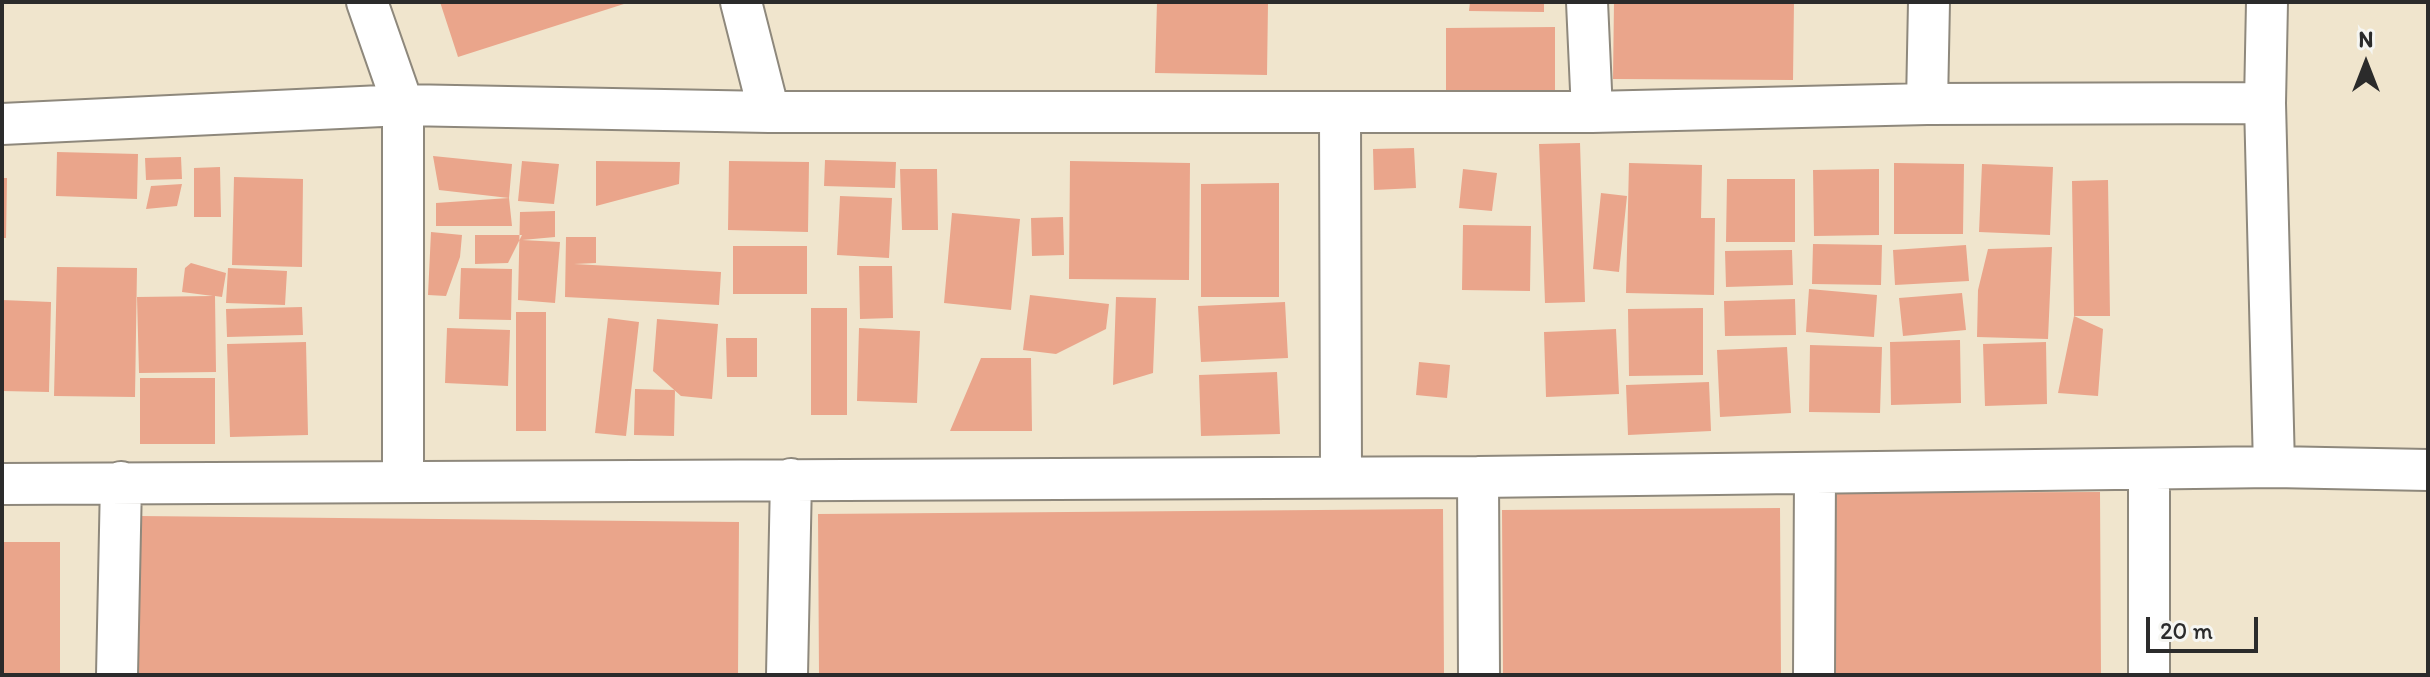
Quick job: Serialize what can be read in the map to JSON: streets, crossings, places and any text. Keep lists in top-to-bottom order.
{
  "scale_bar": "20 m",
  "north": "top"
}
